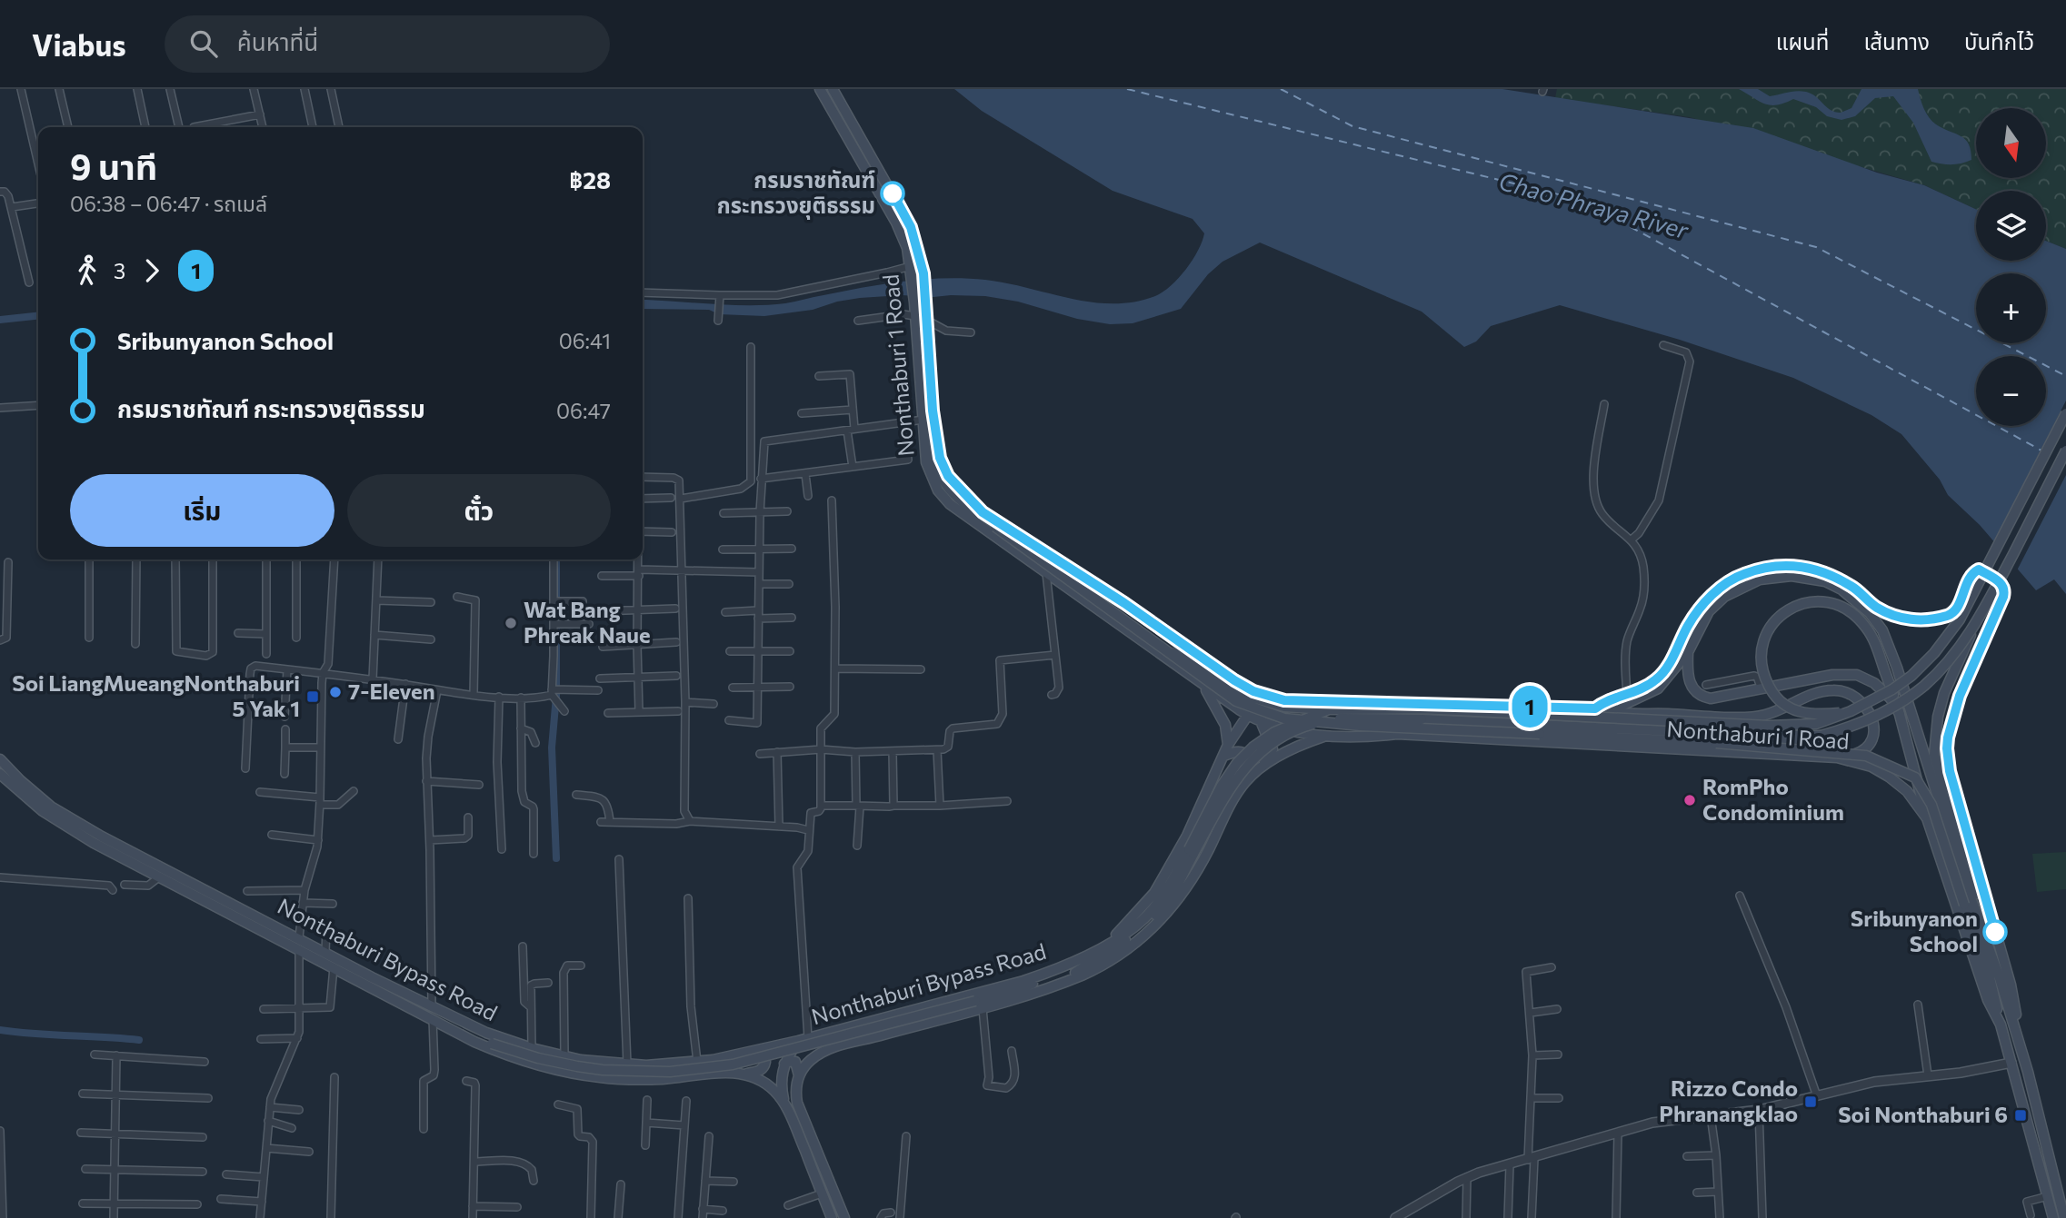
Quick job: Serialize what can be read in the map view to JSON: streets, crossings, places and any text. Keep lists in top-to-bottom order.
{
  "streets": {
    "main road": ["Nonthaburi 1 Road", "Nonthaburi Bypass Road"]
  },
  "crossings": [
    ["Nonthaburi 1 Road", "Nonthaburi Bypass Road"]
  ],
  "water": ["Chao Phraya River"],
  "places": {
    "other": [
      "กรมราชทัณฑ์ กระทรวงยุติธรรม",
      "Wat Bang Phreak Naue",
      "7-Eleven",
      "RomPho Condominium",
      "Sribunyanon School"
    ],
    "transit": ["Soi LiangMueangNonthaburi 5 Yak 1", "Rizzo Condo Phranangklao", "Soi Nonthaburi 6"]
  },
  "lines": ["bus line 1"],
  "north": "bottom",
  "page": {
    "header": "Viabus",
    "search": "ค้นหาที่นี่",
    "nav": ["แผนที่", "เส้นทาง", "บันทึกไว้"],
    "on_map": "1",
    "map_buttons": ["+", "−"],
    "heading": ["9 นาที", "06:38 – 06:47 · รถเมล์", "฿28"],
    "legs": ["3", "1"],
    "list": [
      {
        "name": "Sribunyanon School",
        "value": "06:41"
      },
      {
        "name": "กรมราชทัณฑ์ กระทรวงยุติธรรม",
        "value": "06:47"
      }
    ],
    "buttons": ["เริ่ม", "ตั๋ว"]
  }
}
